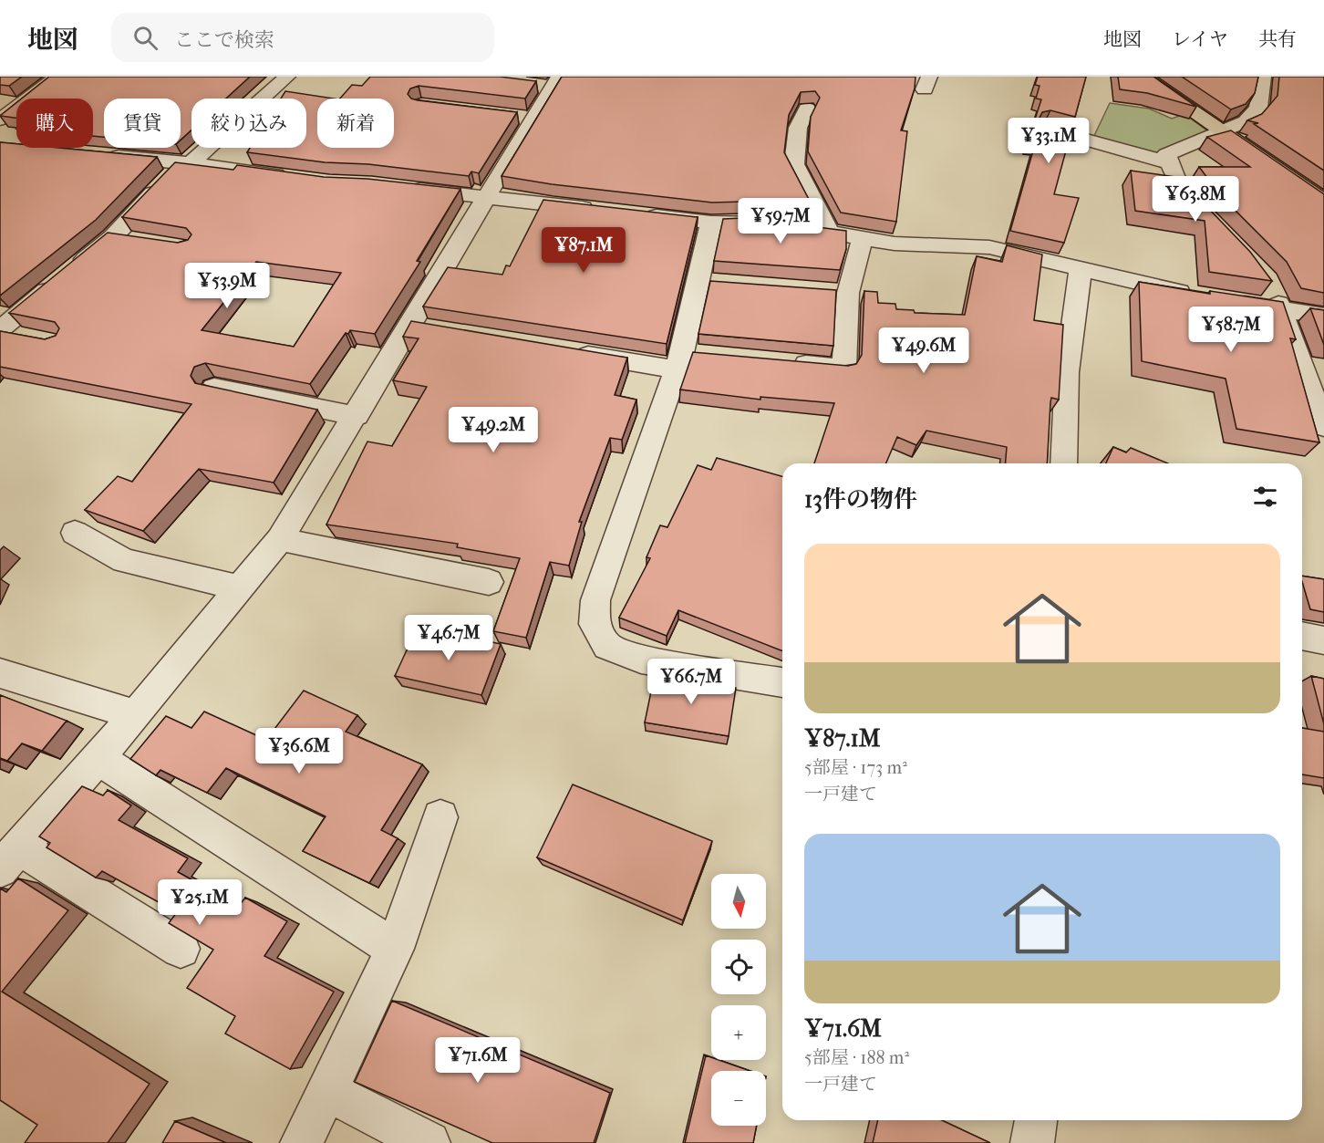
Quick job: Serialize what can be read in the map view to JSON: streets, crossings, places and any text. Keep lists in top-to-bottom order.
{
  "north": "bottom",
  "page": {
    "header": "地図",
    "search": "ここで検索",
    "nav": ["地図", "レイヤ", "共有"],
    "chip": [
      "購入",
      "賃貸",
      "絞り込み",
      "新着"
    ],
    "price": [
      "¥33.1M",
      "¥63.8M",
      "¥59.7M",
      "¥87.1M",
      "¥53.9M",
      "¥58.7M",
      "¥49.6M",
      "¥49.2M",
      "¥46.7M",
      "¥66.7M",
      "¥36.6M",
      "¥25.1M",
      "¥71.6M"
    ],
    "heading": "13件の物件",
    "list": [
      {
        "name": "¥87.1M",
        "note": "5部屋 · 173 m² · 一戸建て"
      },
      {
        "name": "¥71.6M",
        "note": "5部屋 · 188 m² · 一戸建て"
      }
    ],
    "map_buttons": ["+", "−"]
  }
}
